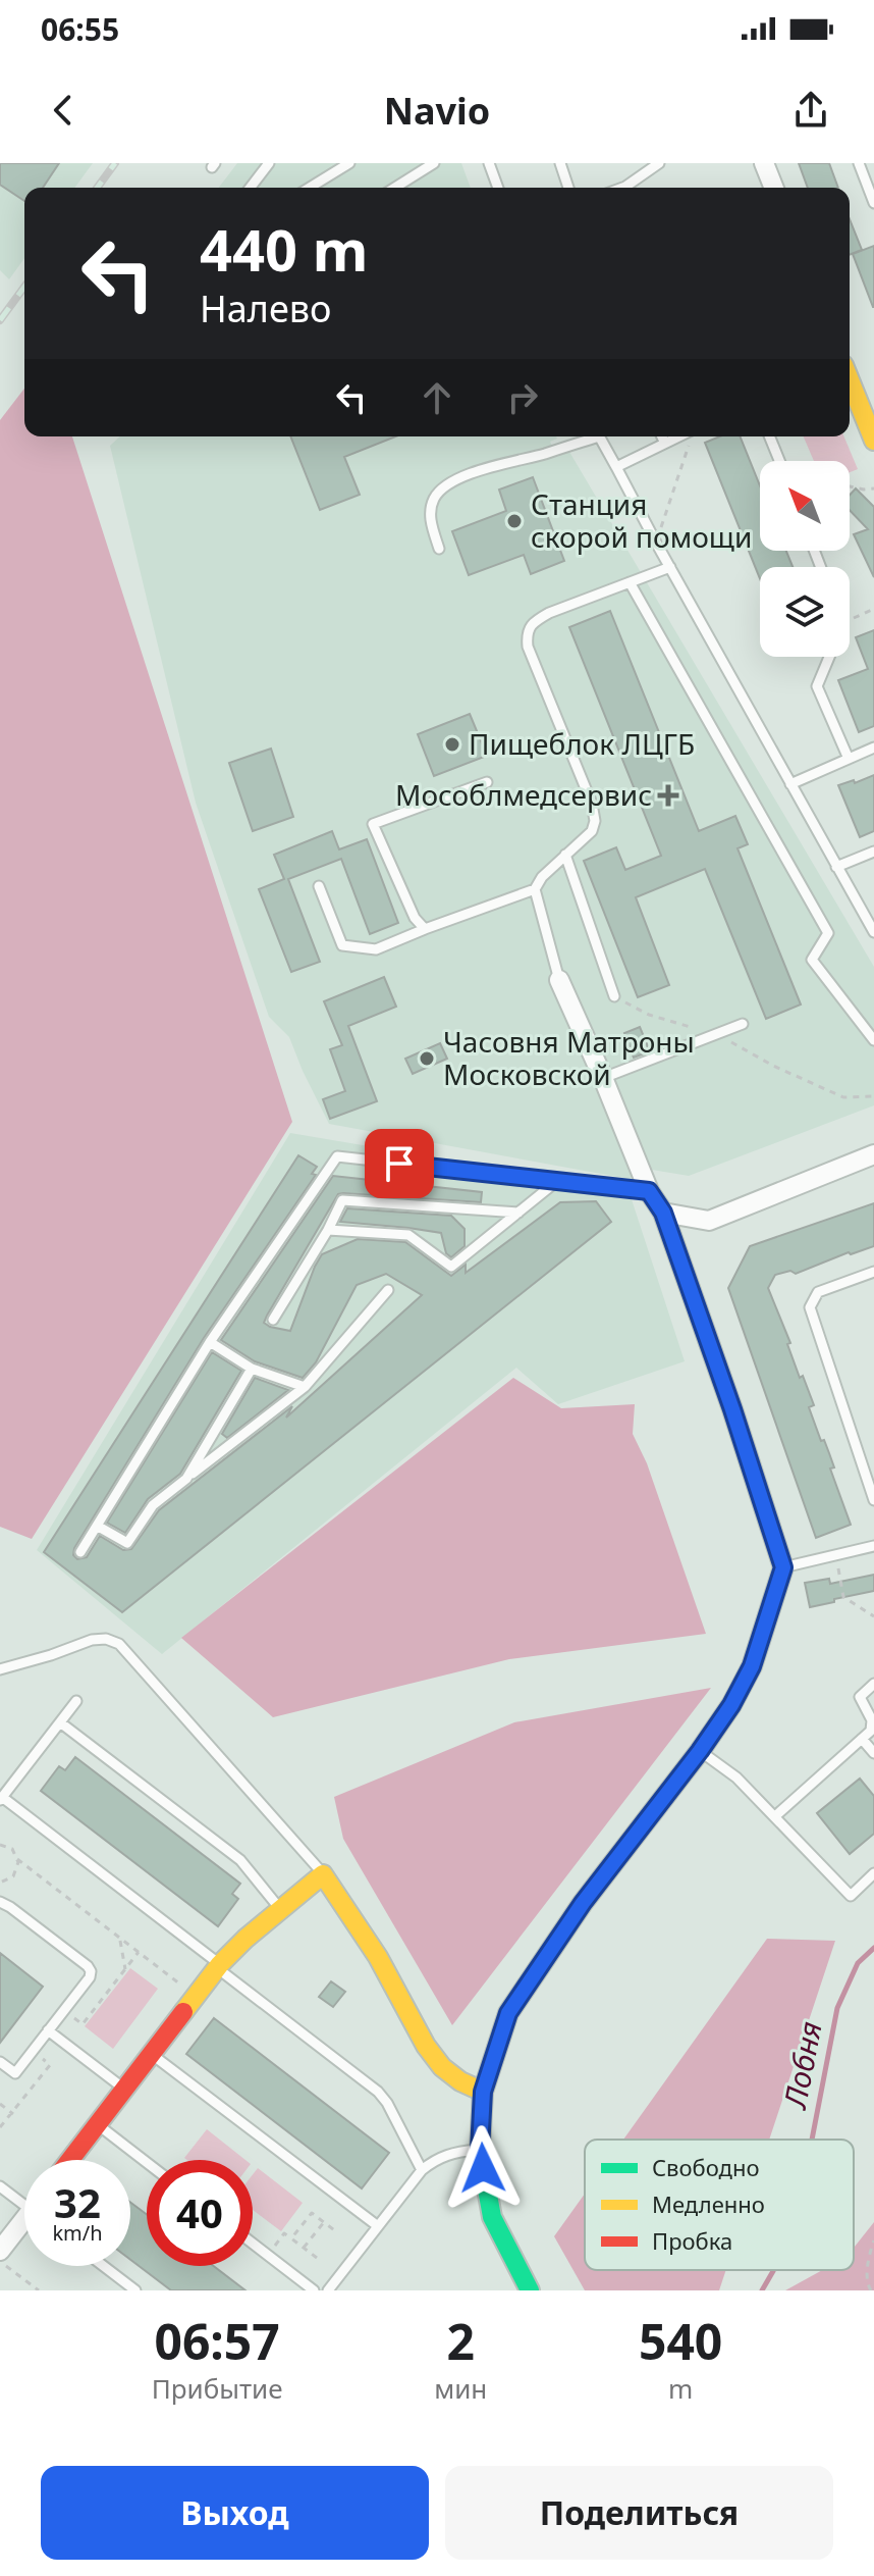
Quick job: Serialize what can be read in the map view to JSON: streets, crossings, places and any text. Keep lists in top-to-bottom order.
{
  "water": ["Лобня"],
  "places": {
    "other": ["Станция скорой помощи", "Пищеблок ЛЦГБ", "Часовня Матроны Московской"],
    "health": ["Мособлмедсервис"]
  },
  "legend": ["Свободно", "Медленно", "Пробка"],
  "north": "top left",
  "page": {
    "status": "06:55",
    "header": "Navio",
    "turn": ["440 m", "Налево"],
    "speed": "32 km/h",
    "limit": "40",
    "eta": [
      "06:57",
      "Прибытие",
      "2",
      "мин",
      "540",
      "m"
    ],
    "buttons": ["Выход", "Поделиться"]
  }
}
